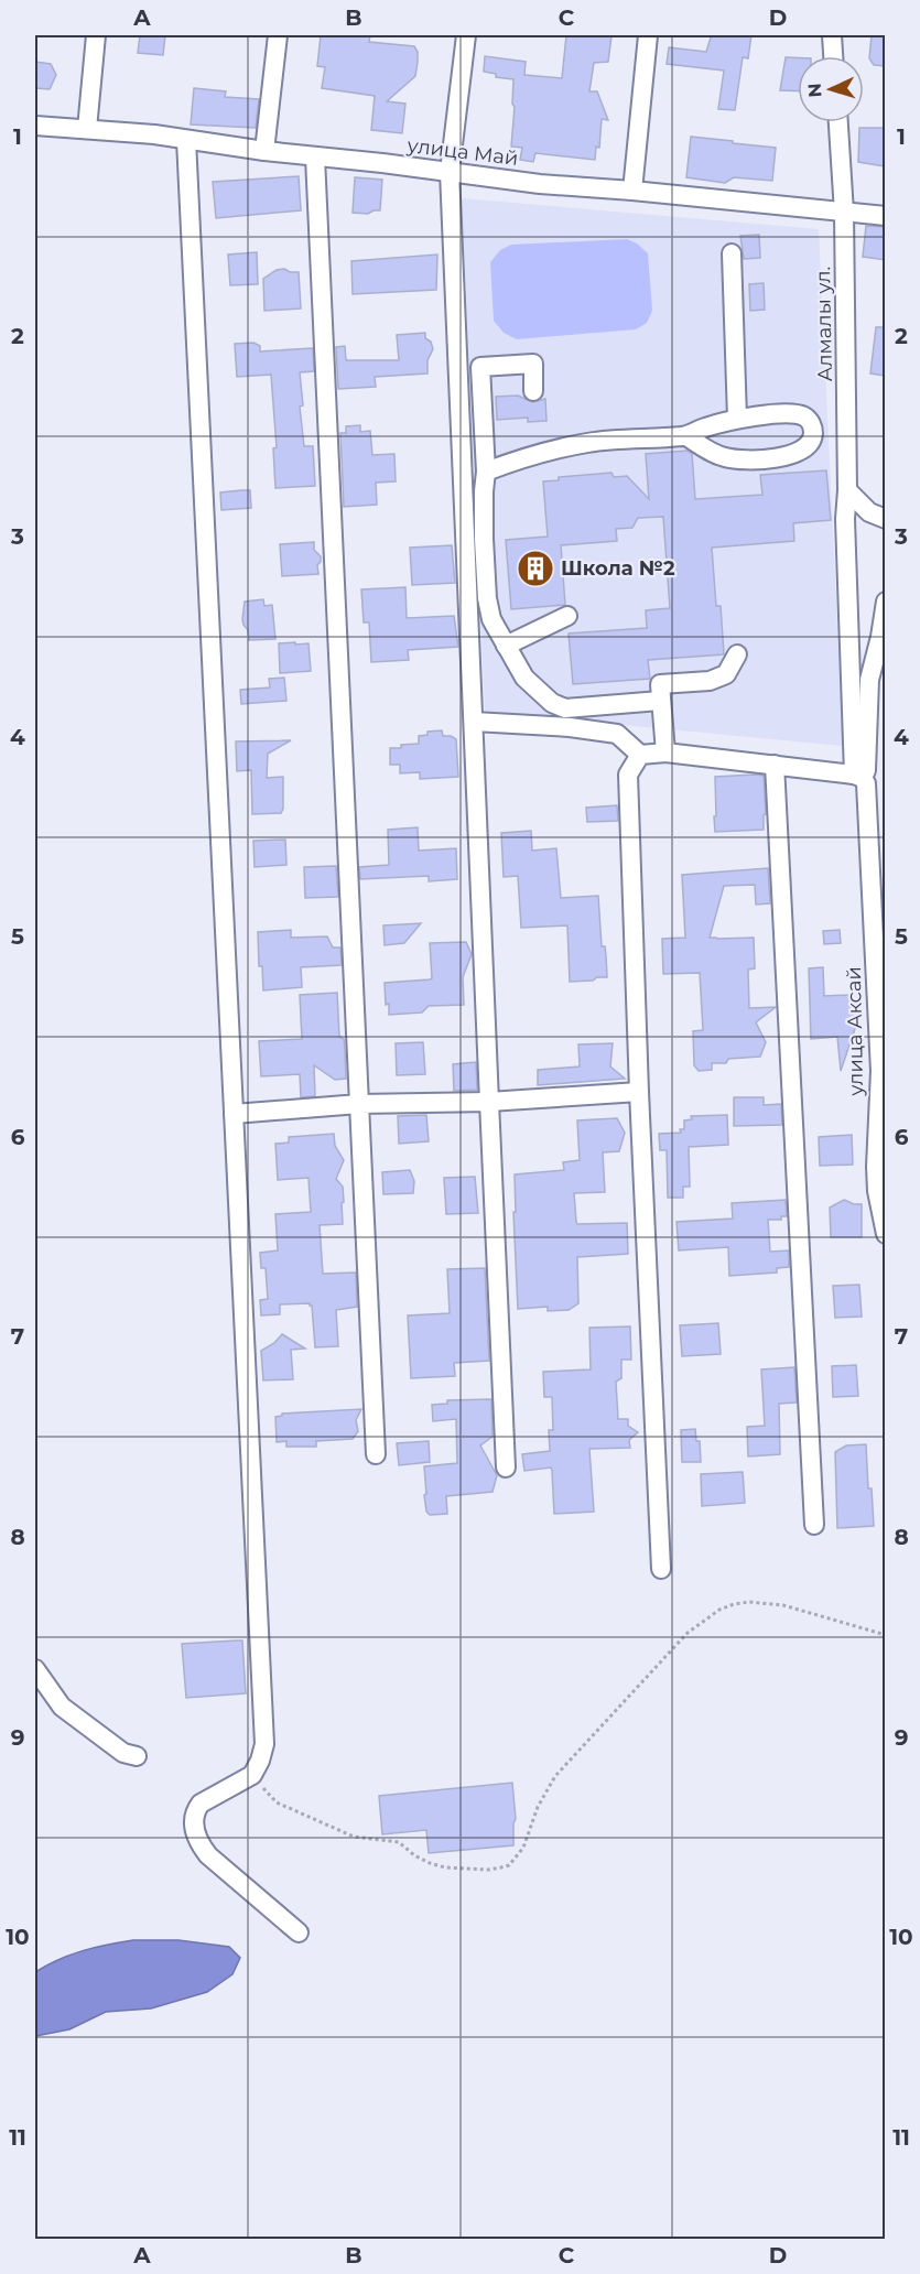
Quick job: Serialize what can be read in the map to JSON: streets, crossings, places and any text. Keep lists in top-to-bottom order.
{
  "streets": {
    "street": ["улица Май", "Алмалы ул.", "улица Аксай"]
  },
  "crossings": [
    ["улица Май", "Алмалы ул."],
    ["Алмалы ул.", "улица Аксай"]
  ],
  "places": {
    "building": ["Школа №2"]
  },
  "north": "left",
  "grid": {
    "columns": [
      "A",
      "B",
      "C",
      "D"
    ],
    "rows": [
      "1",
      "2",
      "3",
      "4",
      "5",
      "6",
      "7",
      "8",
      "9",
      "10",
      "11"
    ]
  }
}
